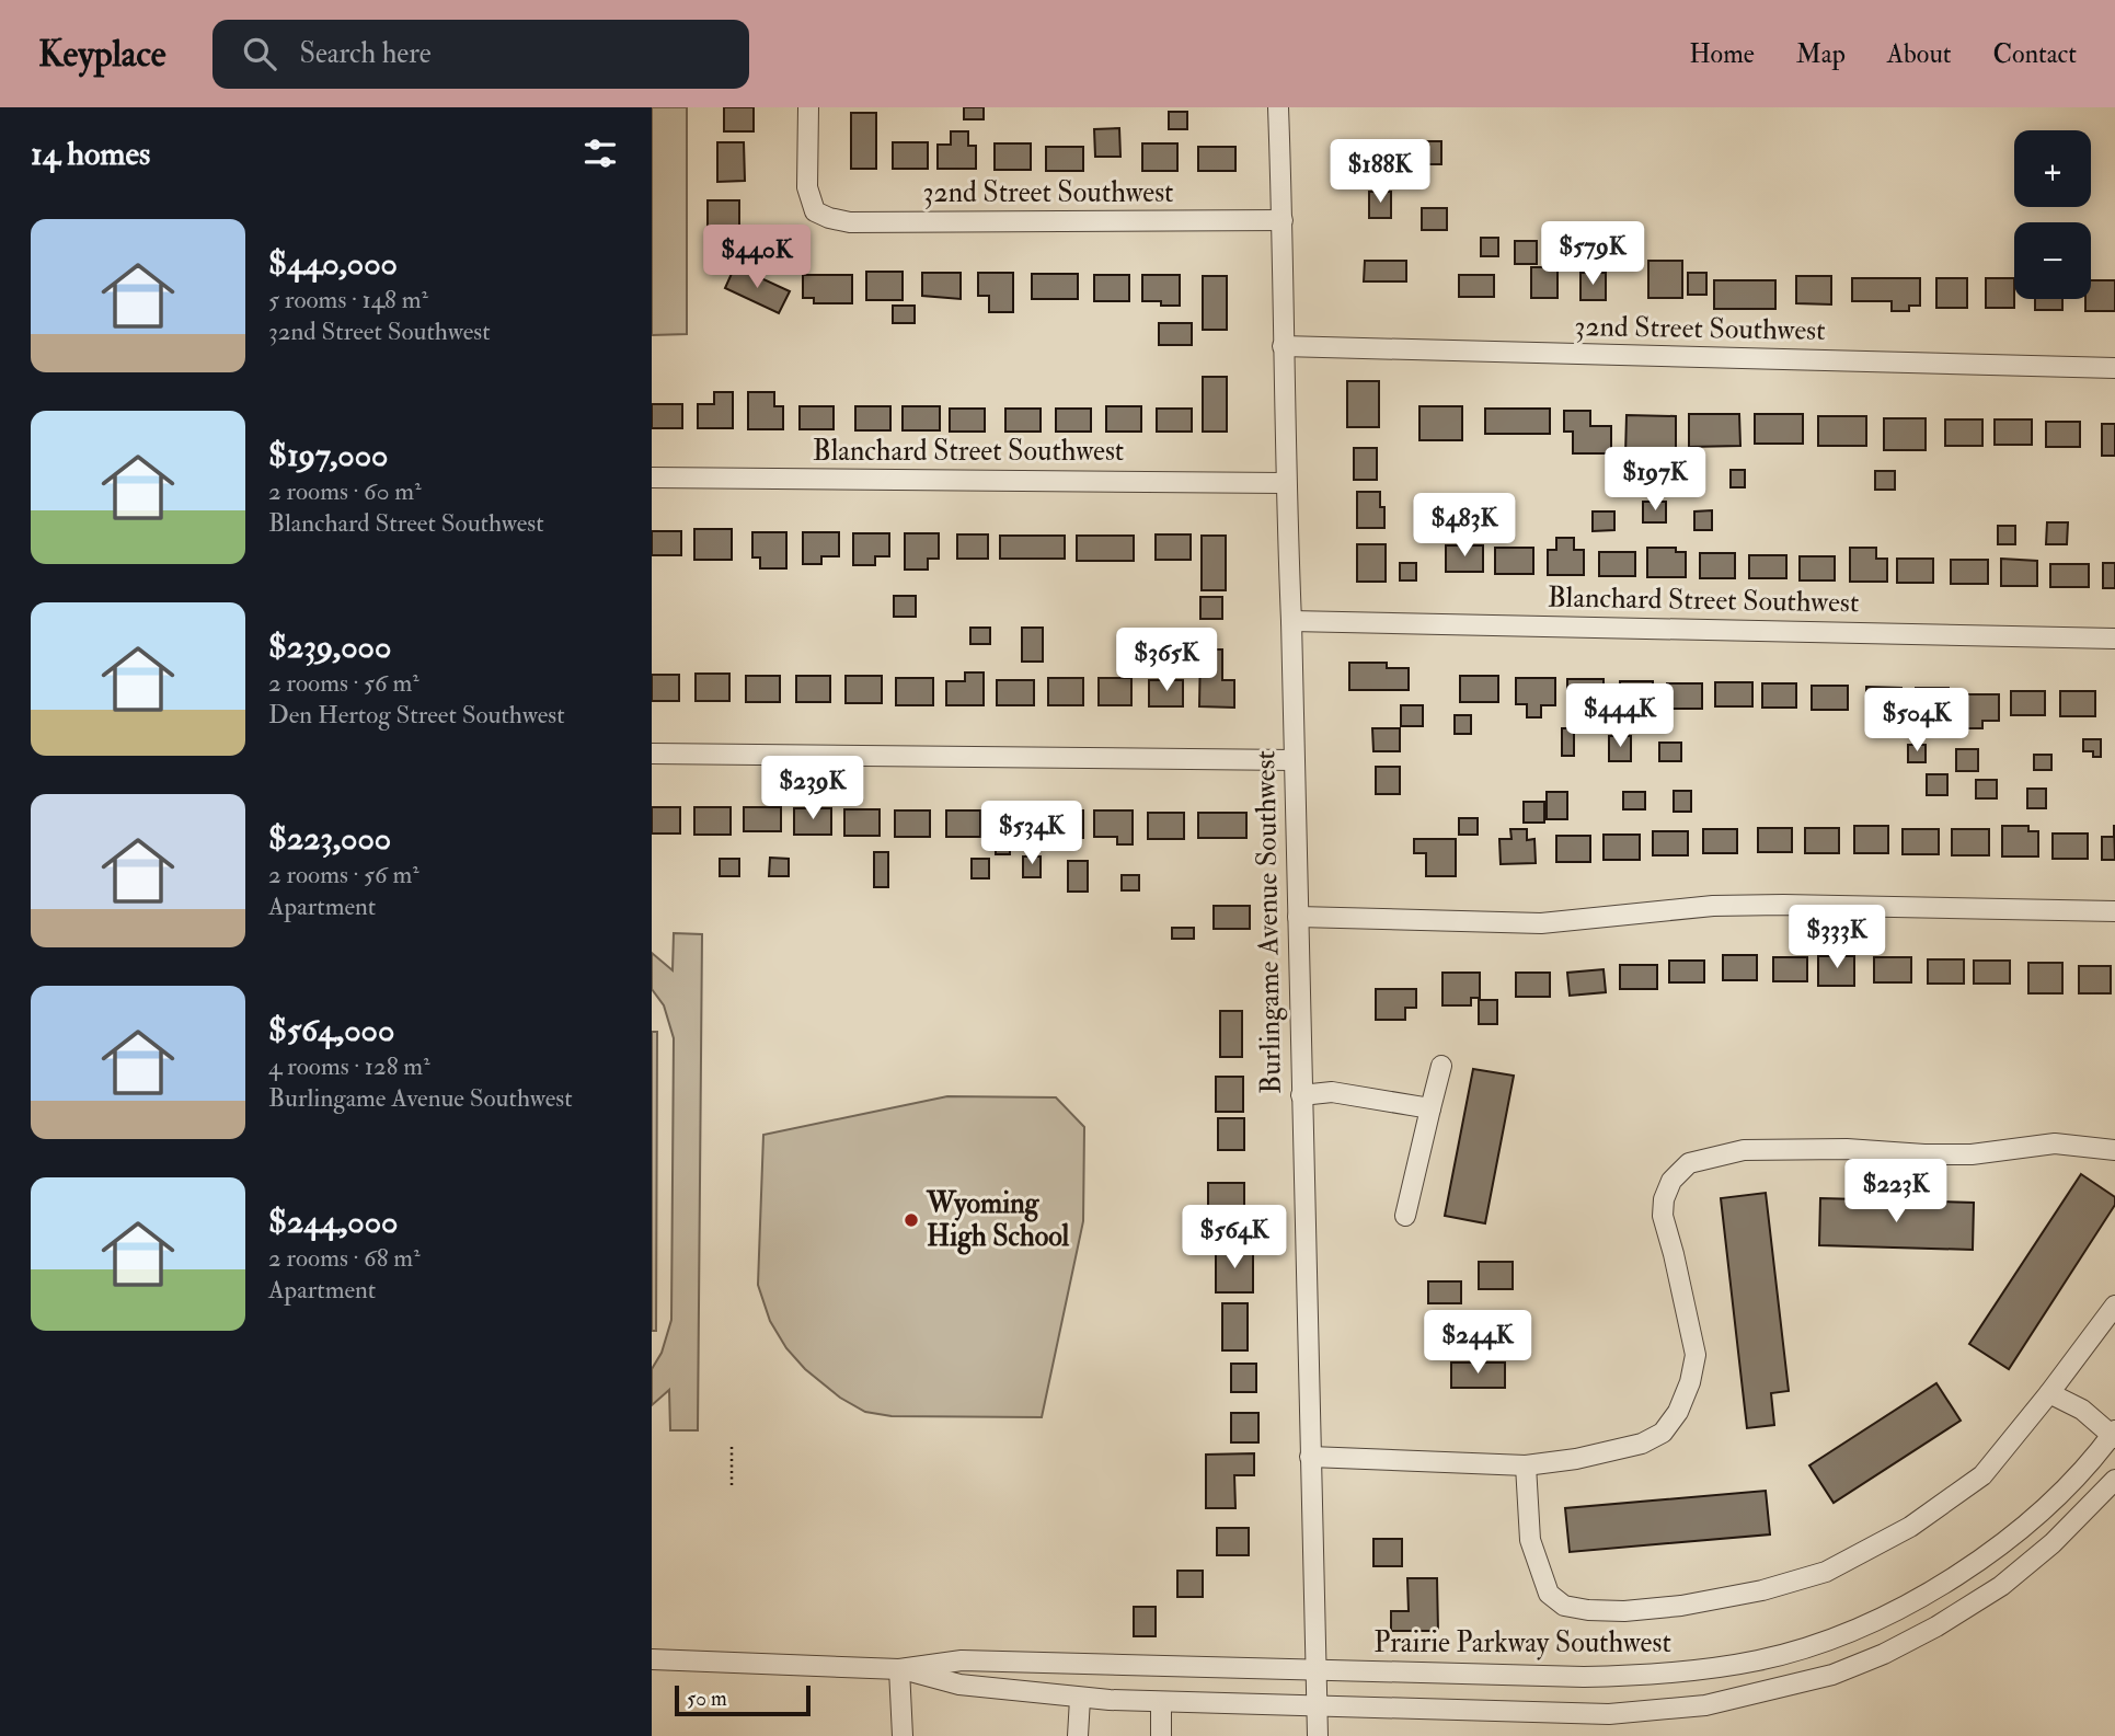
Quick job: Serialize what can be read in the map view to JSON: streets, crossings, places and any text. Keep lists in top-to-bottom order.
{
  "streets": {
    "street": [
      "32nd Street Southwest",
      "Blanchard Street Southwest",
      "Burlingame Avenue Southwest",
      "Prairie Parkway Southwest"
    ]
  },
  "crossings": [
    ["32nd Street Southwest", "Burlingame Avenue Southwest"],
    ["Blanchard Street Southwest", "Burlingame Avenue Southwest"],
    ["Burlingame Avenue Southwest", "Prairie Parkway Southwest"]
  ],
  "places": ["Wyoming High School"],
  "scale_bar": "50 m",
  "page": {
    "header": "Keyplace",
    "search": "Search here",
    "nav": [
      "Home",
      "Map",
      "About",
      "Contact"
    ],
    "heading": "14 homes",
    "map_buttons": ["+", "−"],
    "price": [
      "$188K",
      "$579K",
      "$440K",
      "$197K",
      "$483K",
      "$365K",
      "$444K",
      "$504K",
      "$239K",
      "$534K",
      "$333K",
      "$223K",
      "$564K",
      "$244K"
    ],
    "list": [
      {
        "name": "$440,000",
        "note": "5 rooms · 148 m² · 32nd Street Southwest"
      },
      {
        "name": "$197,000",
        "note": "2 rooms · 60 m² · Blanchard Street Southwest"
      },
      {
        "name": "$239,000",
        "note": "2 rooms · 56 m² · Den Hertog Street Southwest"
      },
      {
        "name": "$223,000",
        "note": "2 rooms · 56 m² · Apartment"
      },
      {
        "name": "$564,000",
        "note": "4 rooms · 128 m² · Burlingame Avenue Southwest"
      },
      {
        "name": "$244,000",
        "note": "2 rooms · 68 m² · Apartment"
      }
    ],
    "scale": "50 m"
  }
}
